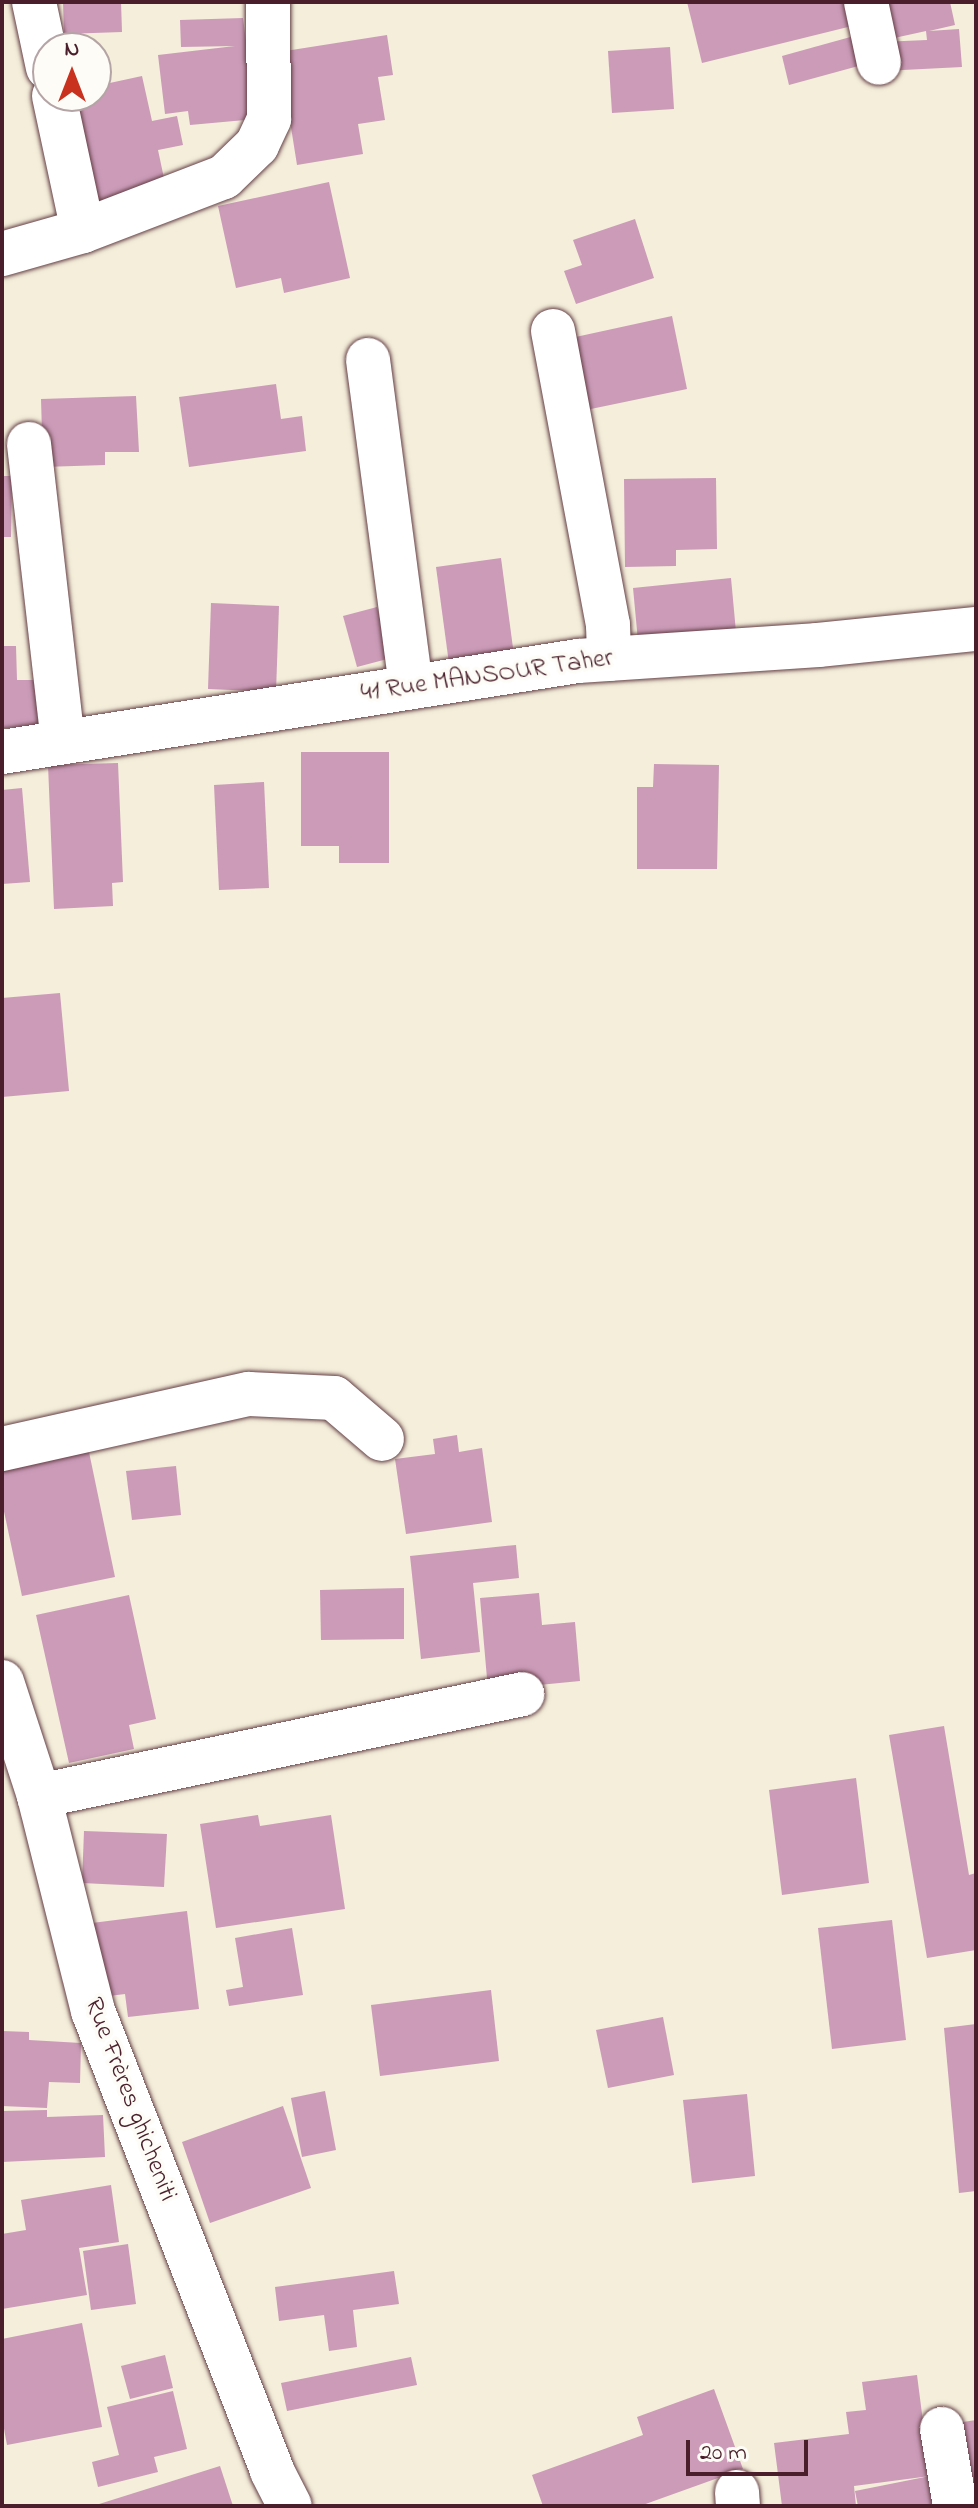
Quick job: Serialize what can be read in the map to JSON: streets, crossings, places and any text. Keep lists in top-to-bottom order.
{
  "streets": {
    "street": ["41 Rue MANSOUR Taher", "Rue Frères ghicheniti"]
  },
  "scale_bar": "20 m",
  "north": "top"
}
